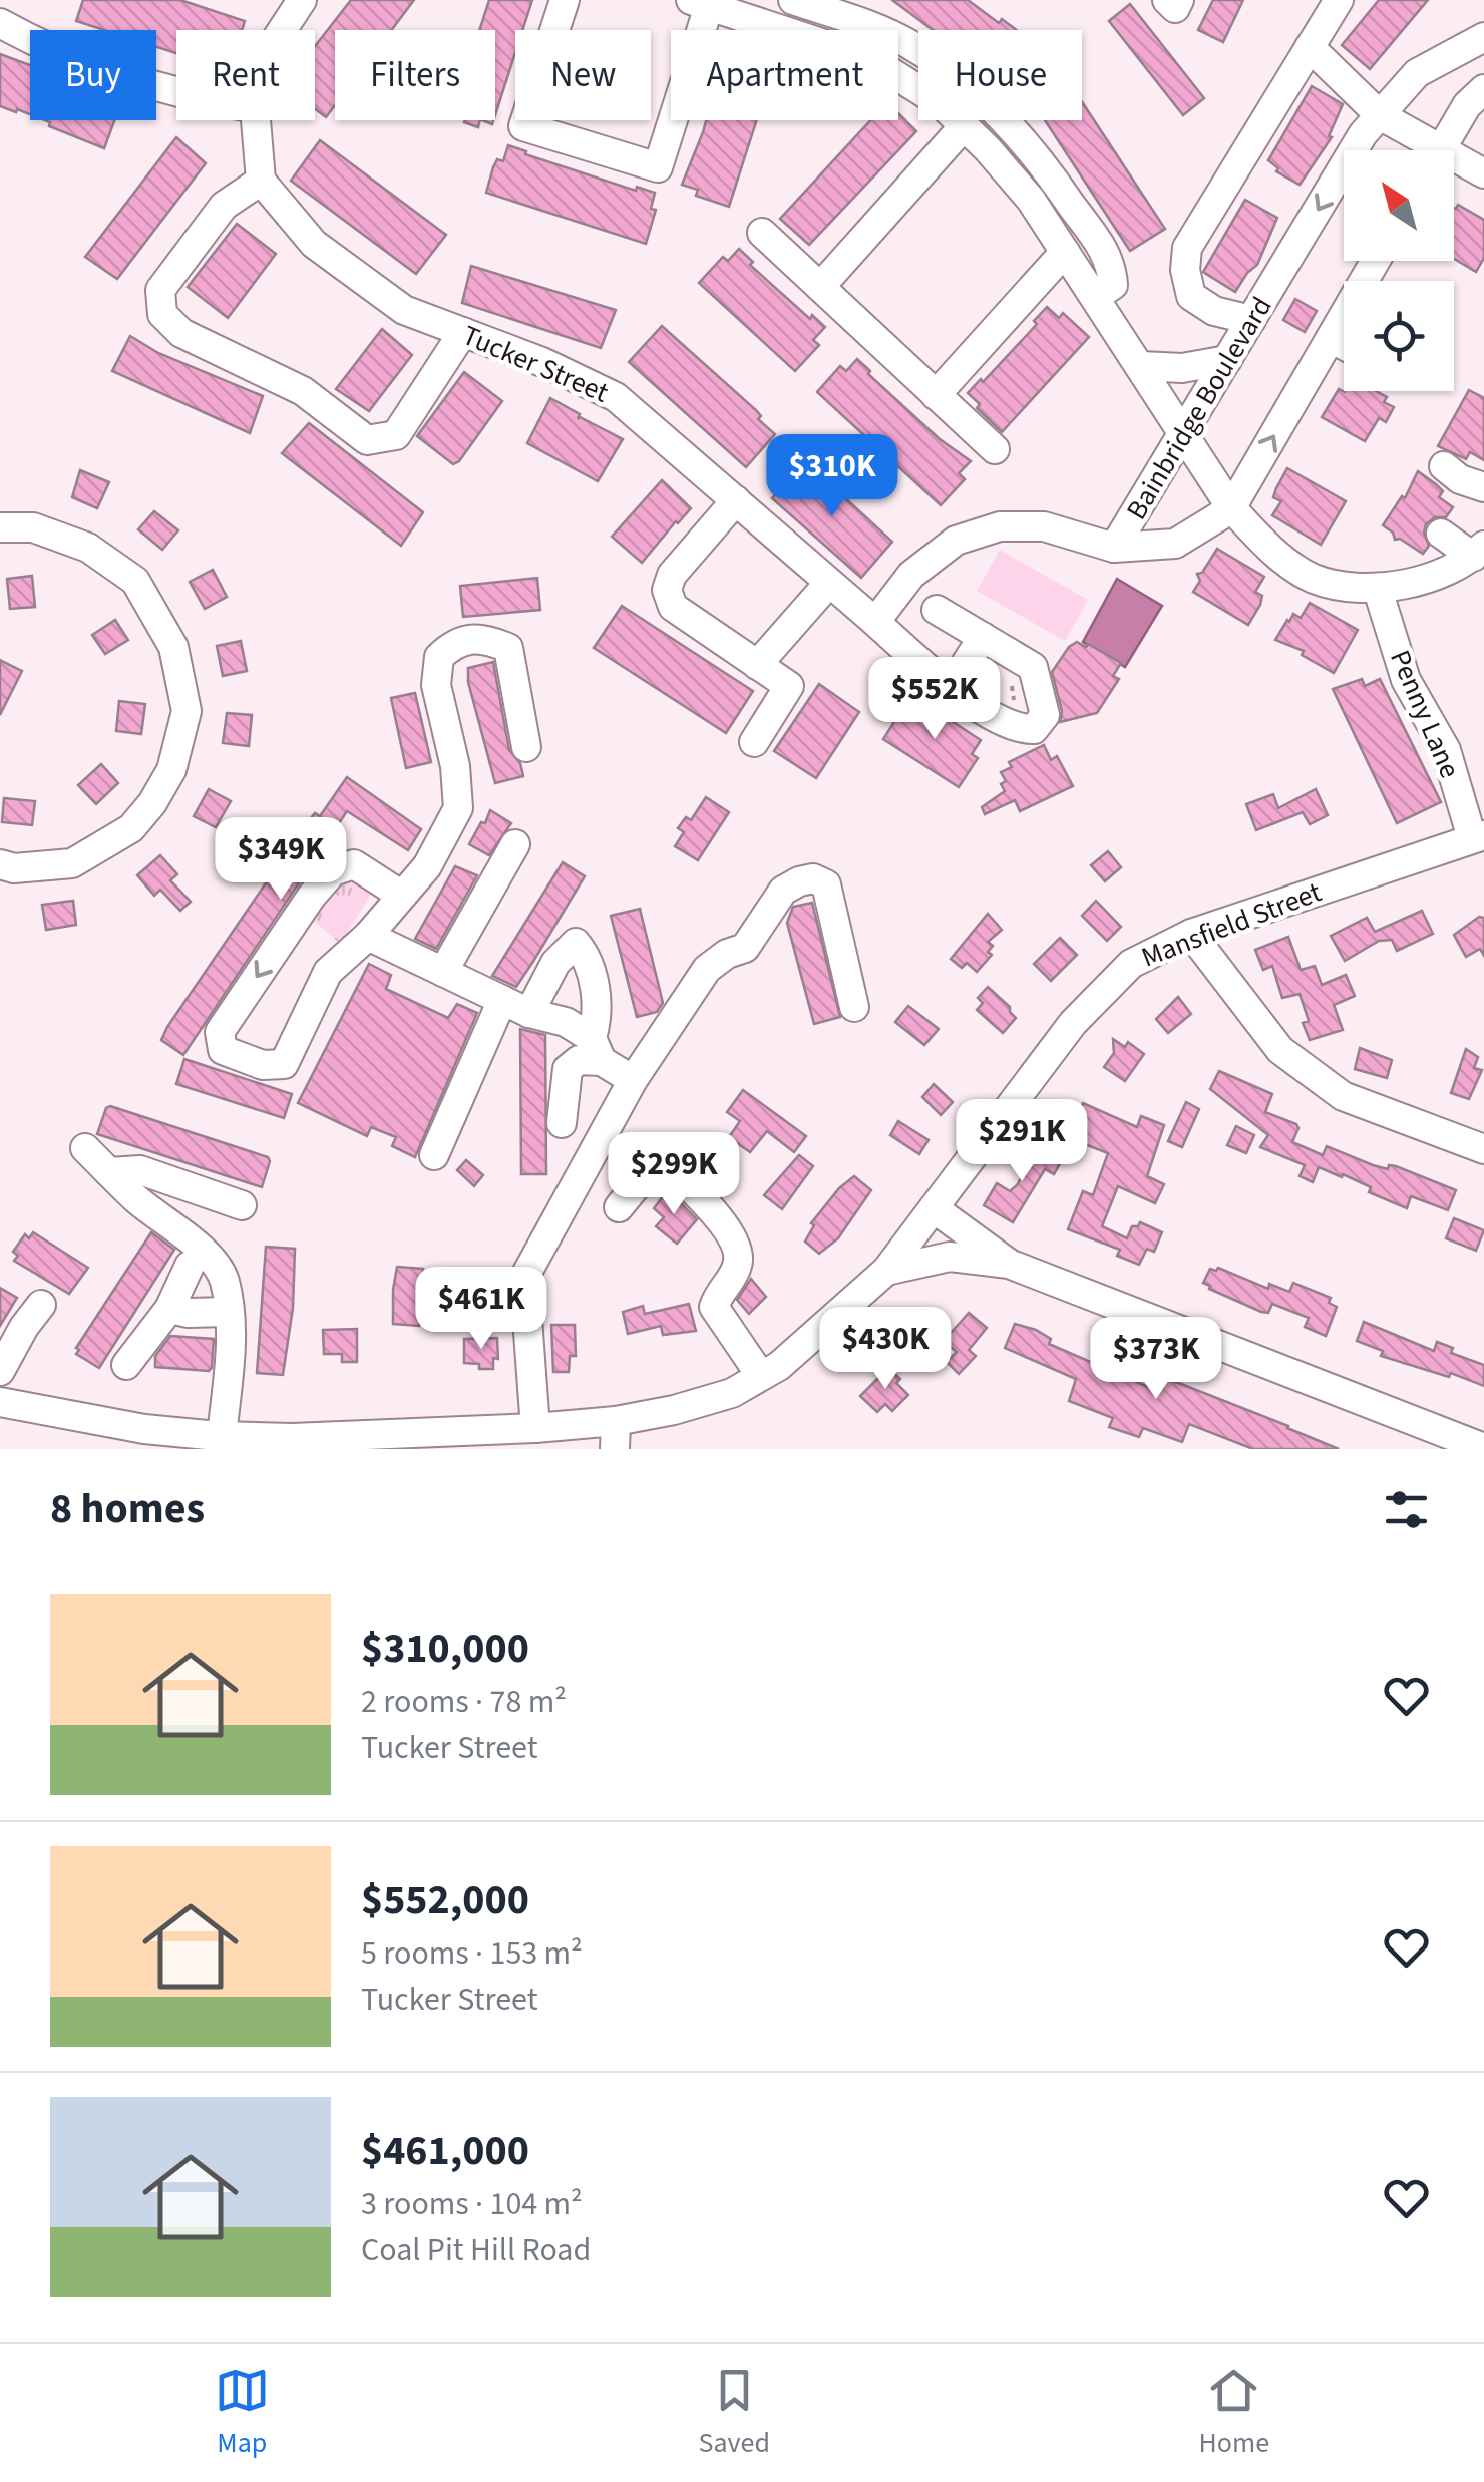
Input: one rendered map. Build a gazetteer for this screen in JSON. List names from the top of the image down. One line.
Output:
{"streets":{"street":["Tucker Street","Bainbridge Boulevard","Penny Lane","Mansfield Street"]},"crossings":[["Penny Lane","Mansfield Street"]],"north":"top left","page":{"chip":["Buy","Rent","Filters","New","Apartment","House"],"price":["$310K","$552K","$349K","$291K","$299K","$461K","$430K","$373K"],"heading":"8 homes","list":[{"name":"$310,000","note":"2 rooms · 78 m² · Tucker Street"},{"name":"$552,000","note":"5 rooms · 153 m² · Tucker Street"},{"name":"$461,000","note":"3 rooms · 104 m² · Coal Pit Hill Road"}],"tabs":["Map","Saved","Home"]}}
